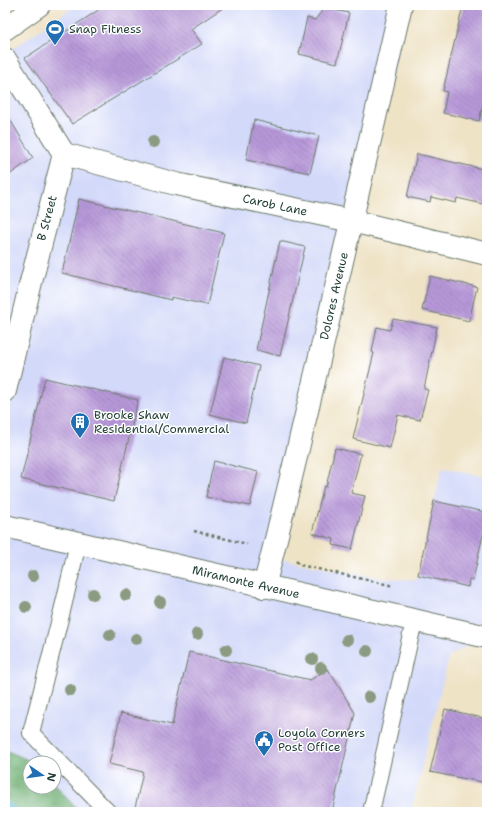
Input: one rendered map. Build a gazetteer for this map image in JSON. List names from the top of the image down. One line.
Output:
{"streets":{"street":["Carob Lane","B Street","Dolores Avenue","Miramonte Avenue"]},"crossings":[["Carob Lane","B Street"],["Carob Lane","Dolores Avenue"],["Dolores Avenue","Miramonte Avenue"]],"places":{"sports":["Snap Fitness"],"building":["Brooke Shaw Residential/Commercial"],"public building":["Loyola Corners Post Office"]},"north":"right"}
